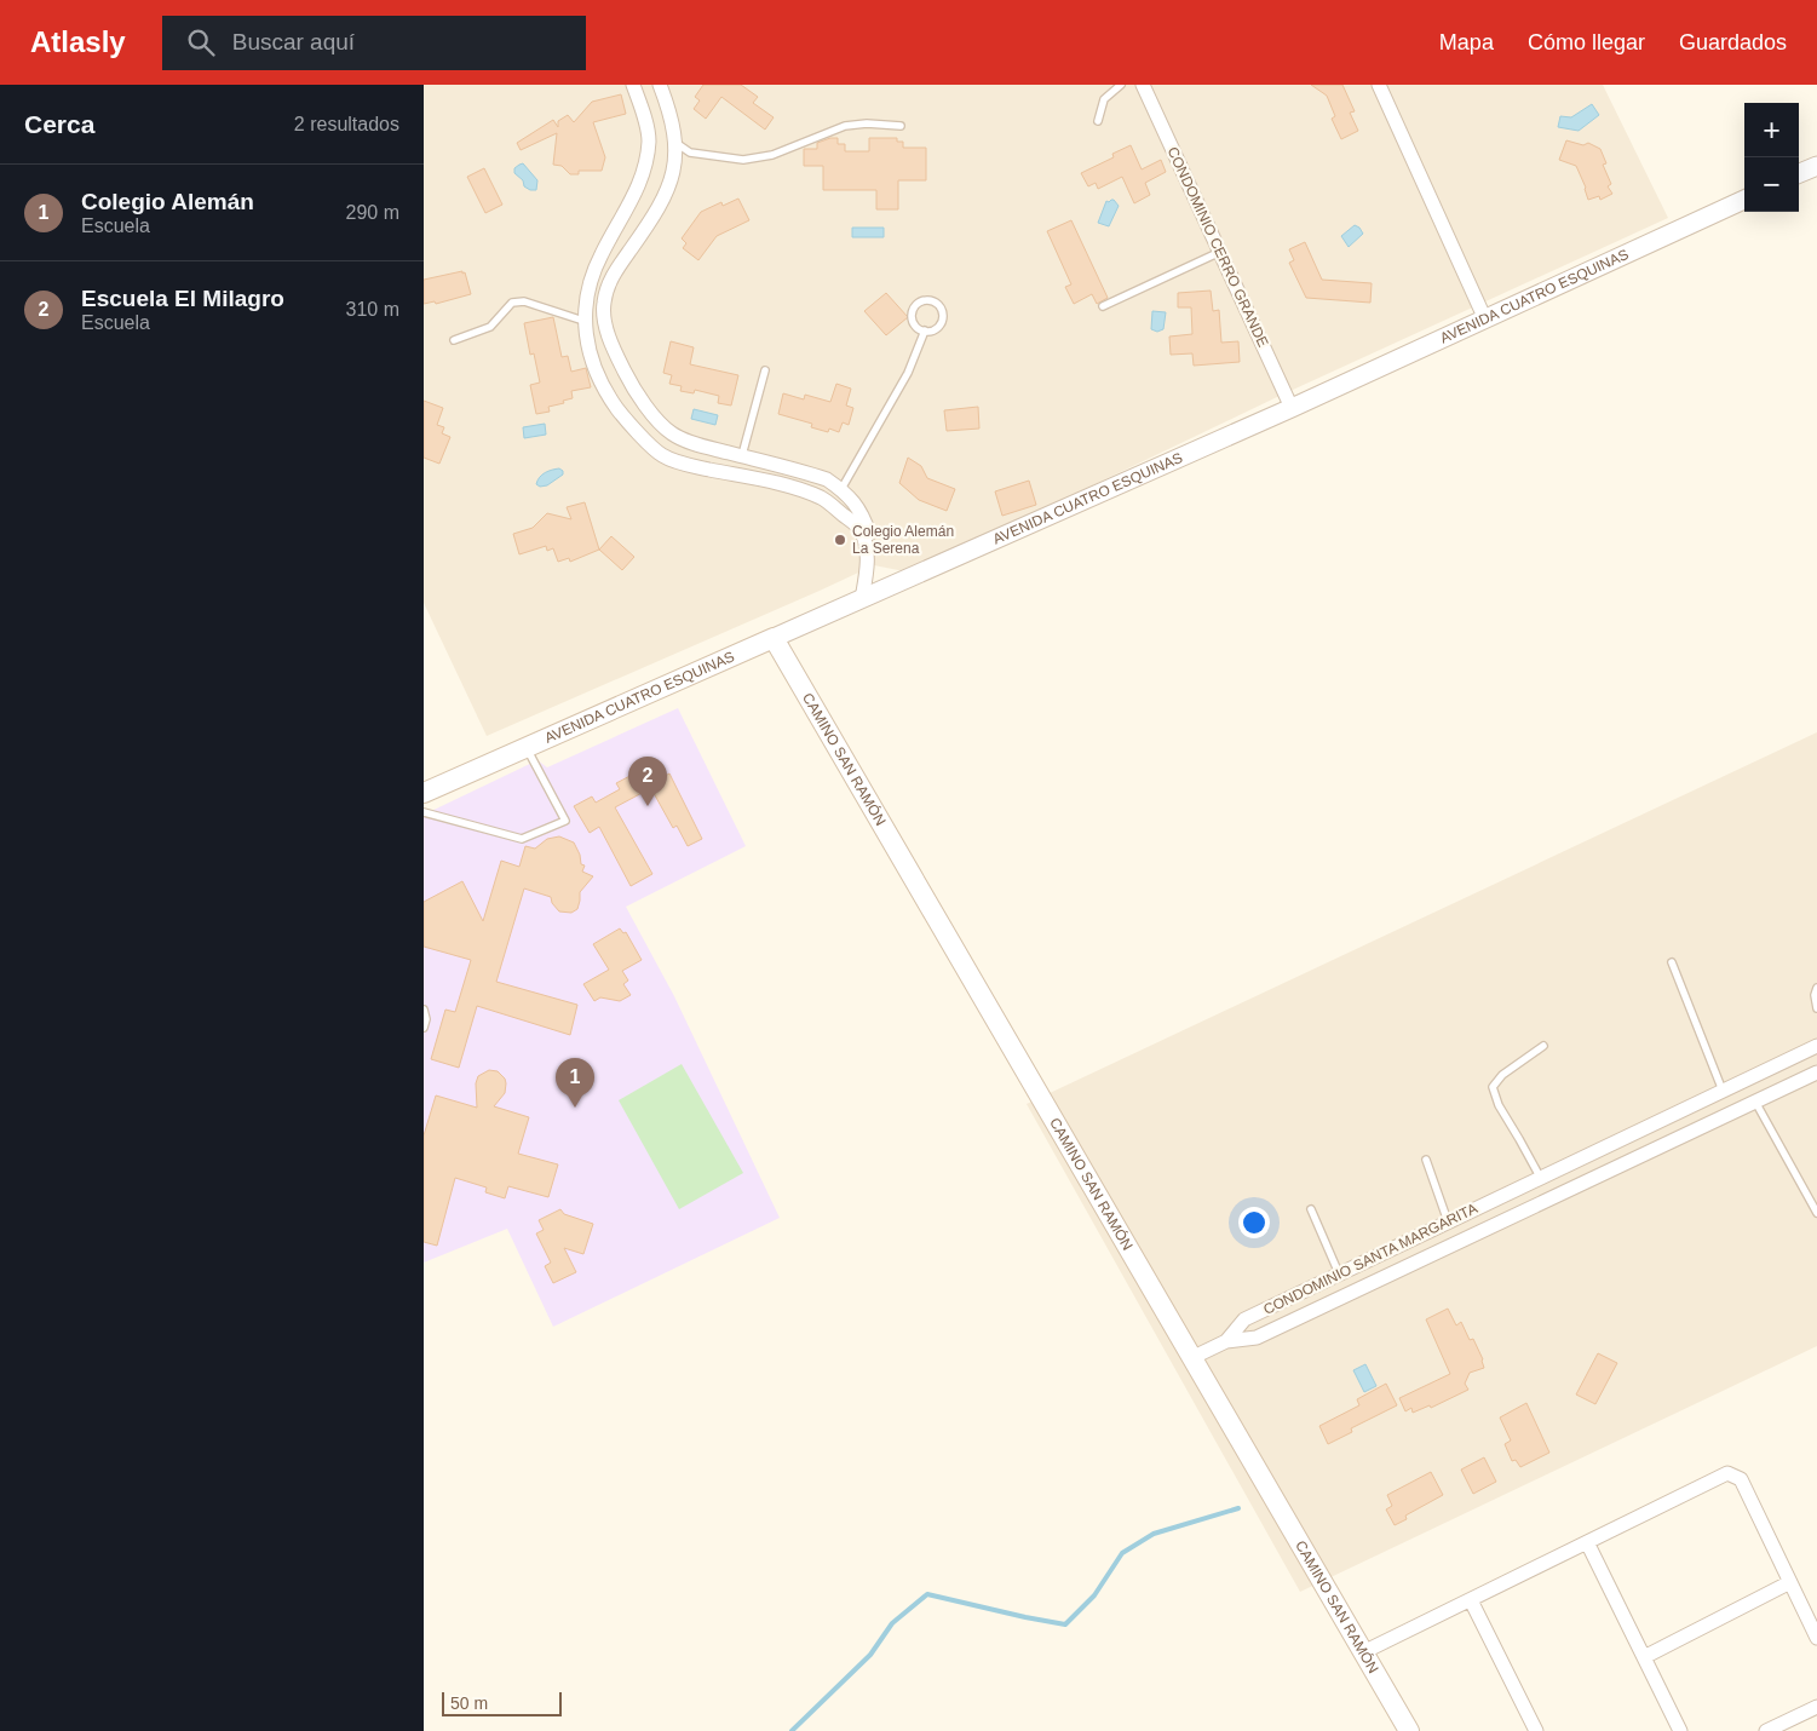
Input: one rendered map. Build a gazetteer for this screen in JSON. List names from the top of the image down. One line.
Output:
{"streets":{"main road":["AVENIDA CUATRO ESQUINAS","CAMINO SAN RAMÓN"],"street":["CONDOMINIO CERRO GRANDE","CONDOMINIO SANTA MARGARITA"]},"crossings":[["CONDOMINIO CERRO GRANDE","AVENIDA CUATRO ESQUINAS"],["AVENIDA CUATRO ESQUINAS","CAMINO SAN RAMÓN"],["CAMINO SAN RAMÓN","CONDOMINIO SANTA MARGARITA"]],"places":["Colegio Alemán La Serena"],"scale_bar":"50 m","page":{"header":"Atlasly","search":"Buscar aquí","nav":["Mapa","Cómo llegar","Guardados"],"heading":["Cerca","2 resultados"],"map_buttons":["+","−"],"list":[{"mark":"1","name":"Colegio Alemán","note":"Escuela","value":"290 m"},{"mark":"2","name":"Escuela El Milagro","note":"Escuela","value":"310 m"}],"pins":["2","1"],"scale":"50 m"}}
